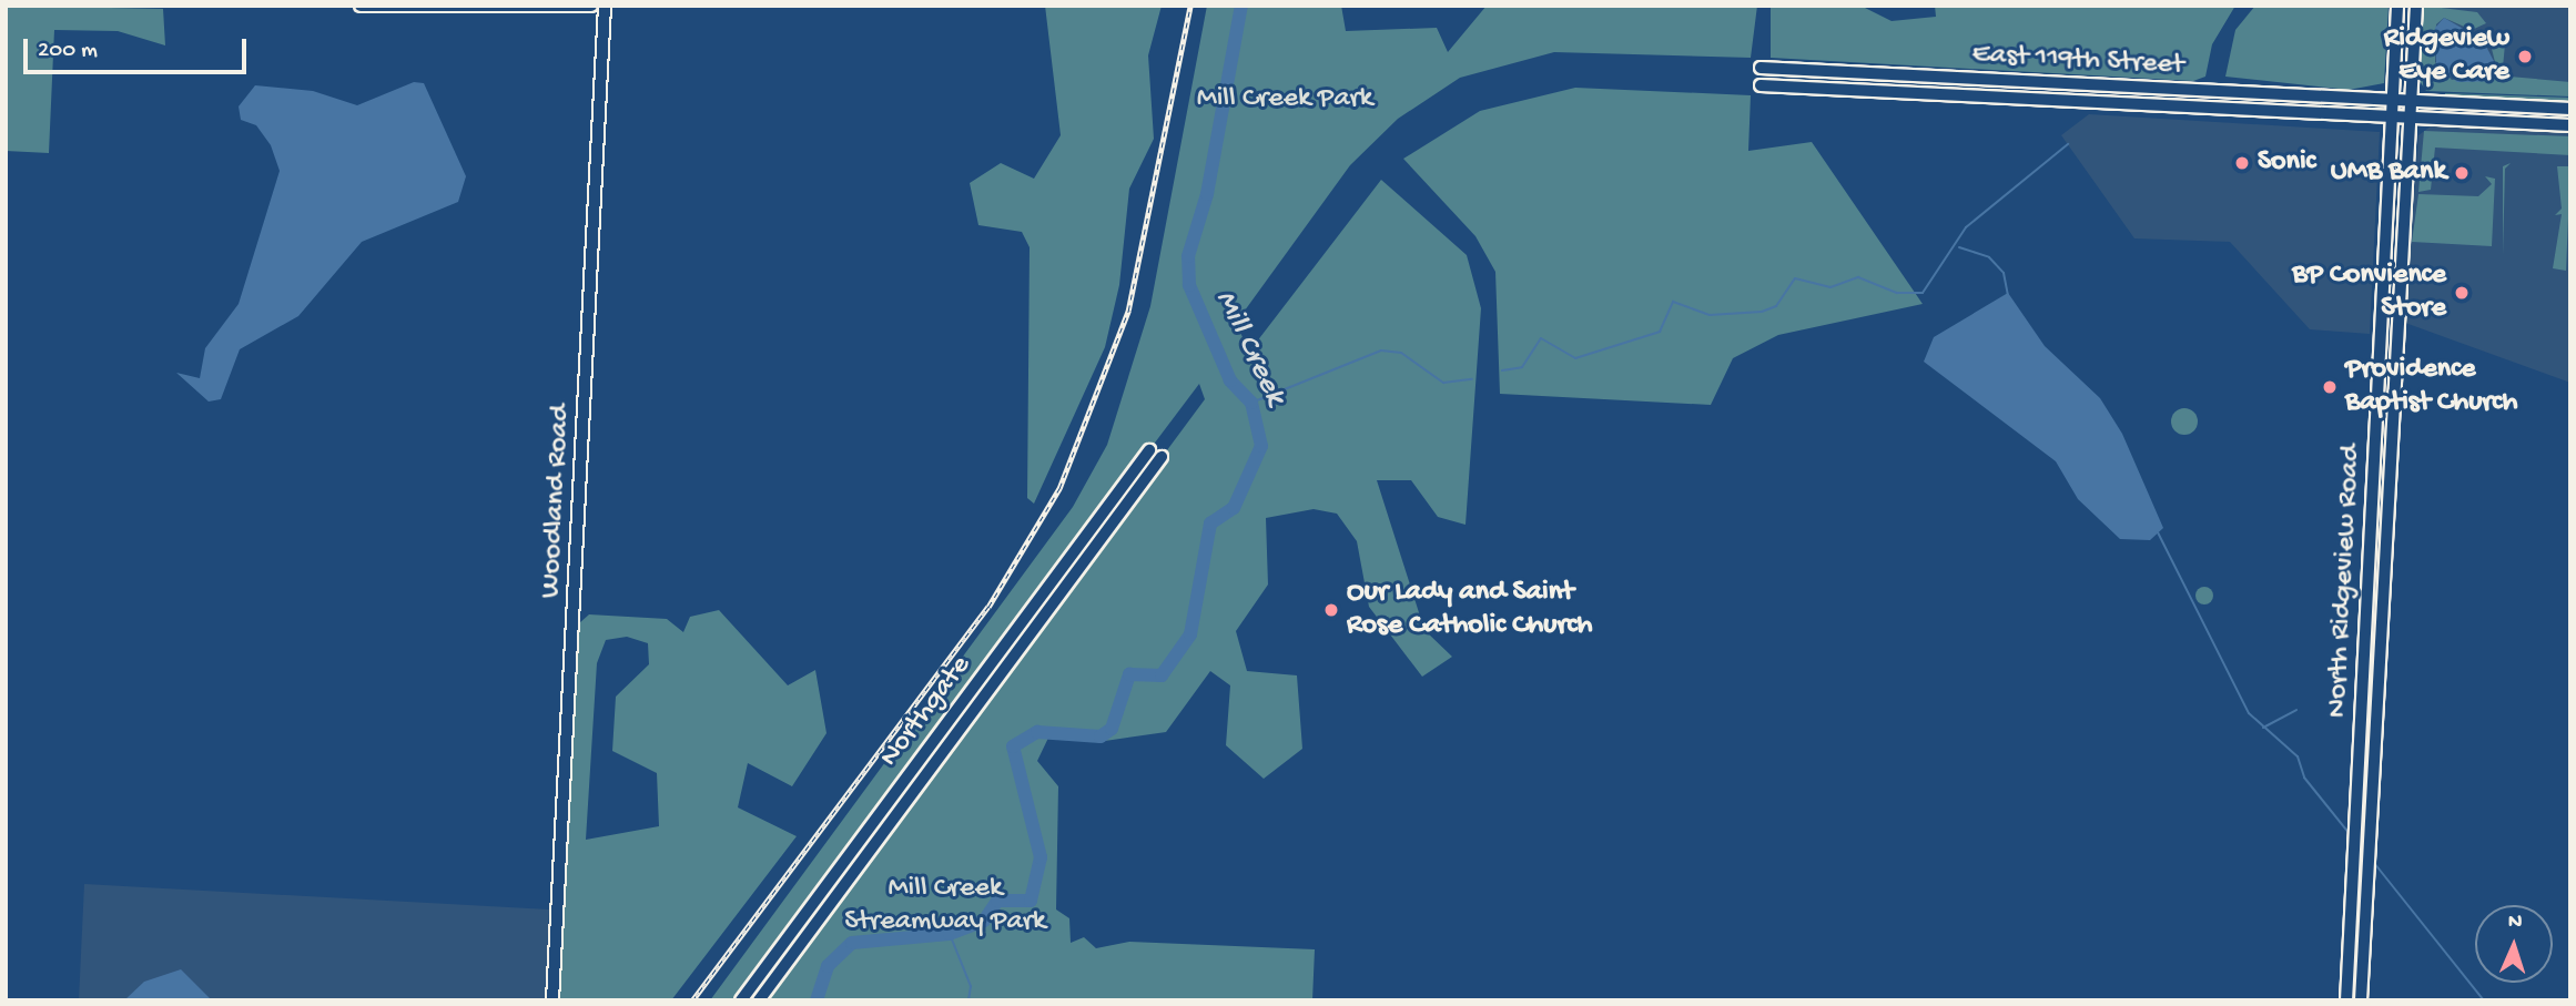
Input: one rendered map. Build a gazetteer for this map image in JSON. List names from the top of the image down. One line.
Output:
{"streets":{"main road":["East 119th Street","Woodland Road","North Ridgeview Road","Northgate"]},"crossings":[["East 119th Street","North Ridgeview Road"]],"water":["Mill Creek"],"parks":["Mill Creek Park","Mill Creek Streamway Park"],"places":["Ridgeview Eye Care","Sonic","UMB Bank","BP Convience Store","Providence Baptist Church","Our Lady and Saint Rose Catholic Church"],"scale_bar":"200 m","north":"top"}
